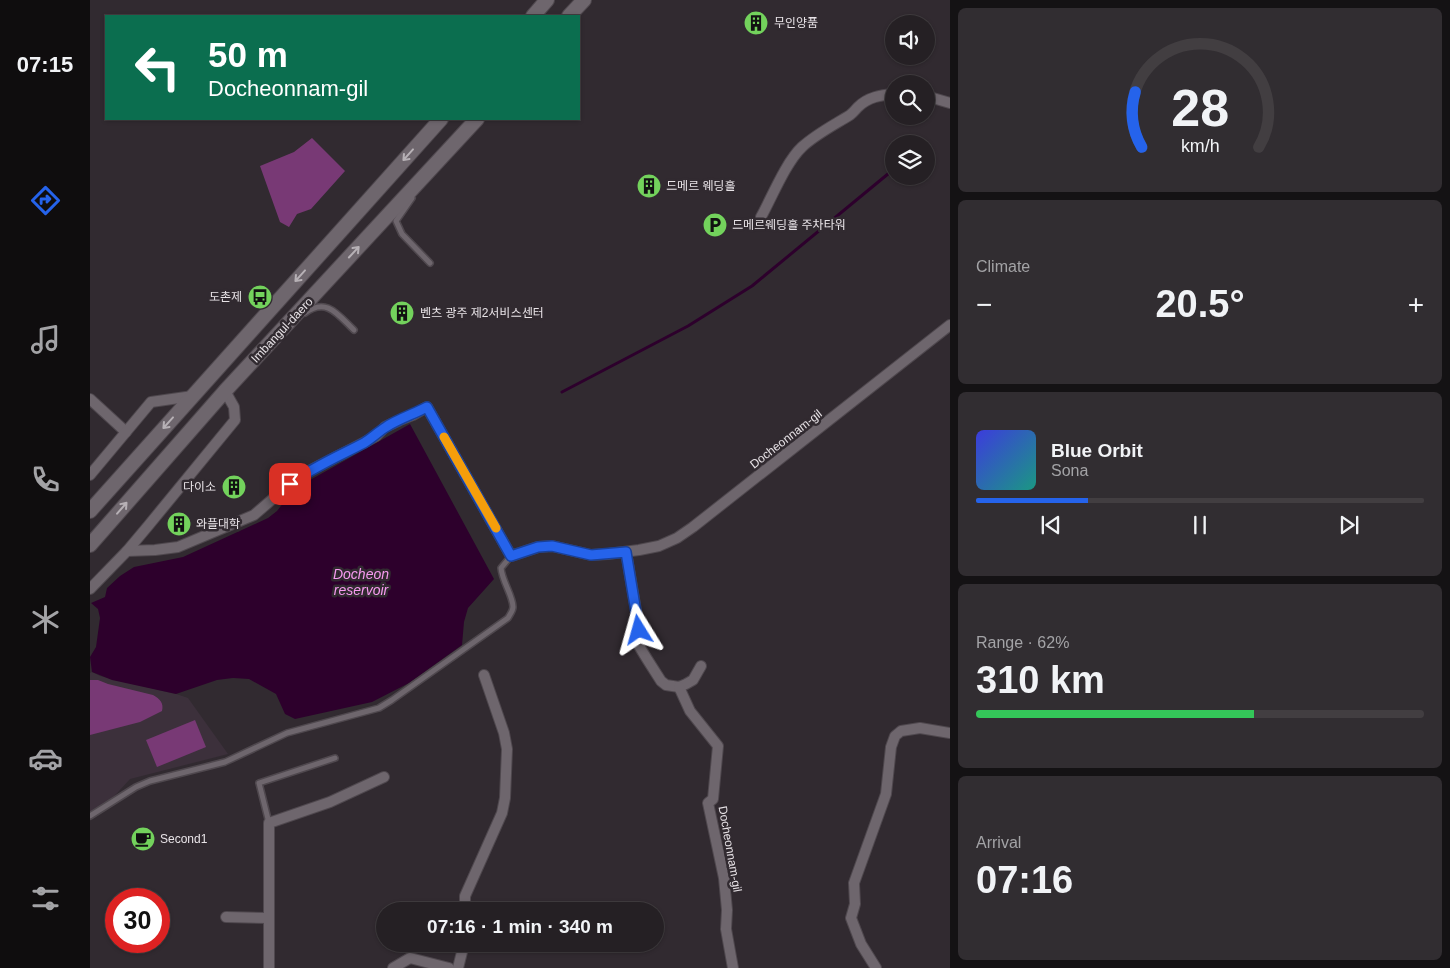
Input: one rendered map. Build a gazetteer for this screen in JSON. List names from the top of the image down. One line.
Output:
{"streets":{"main road":["Imbangul-daero"],"street":["Docheonnam-gil"]},"water":["Docheon reservoir"],"places":{"building":["무인양품","드메르 웨딩홀","벤츠 광주 제2서비스센터","다이소","와플대학"],"parking":["드메르웨딩홀 주차타워"],"bus stop":["도촌제"],"cafe":["Second1"]},"page":{"tabs":"07:15","turn":["50 m","Docheonnam-gil"],"tile":["Climate",["Range · 62%","310 km"],["Arrival","07:16"]],"heat":["−","20.5°","+"],"song":["Blue Orbit","Sona"],"limit":"30","trip":"07:16 · 1 min · 340 m","gauge":["28","km/h"]}}
